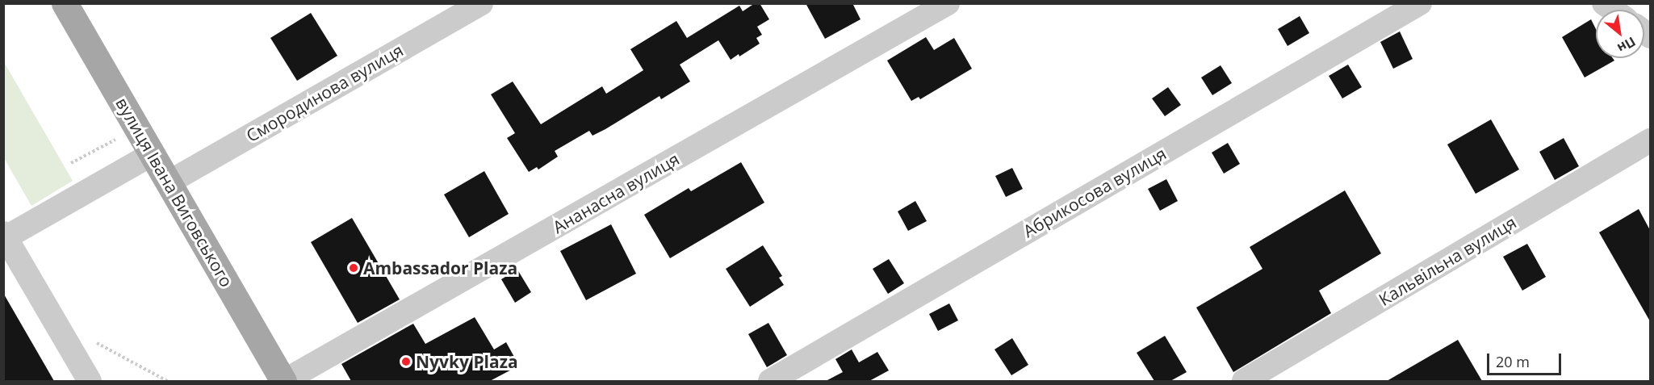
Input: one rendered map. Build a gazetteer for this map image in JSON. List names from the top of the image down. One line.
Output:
{"streets":{"main road":["вулиця Івана Виговського"],"street":["Смородинова вулиця","Абрикосова вулиця","Ананасна вулиця","Кальвільна вулиця"]},"crossings":[["Смородинова вулиця","вулиця Івана Виговського"],["вулиця Івана Виговського","Ананасна вулиця"]],"places":["Ambassador Plaza","Nyvky Plaza"],"scale_bar":"20 m","north":"bottom right"}
